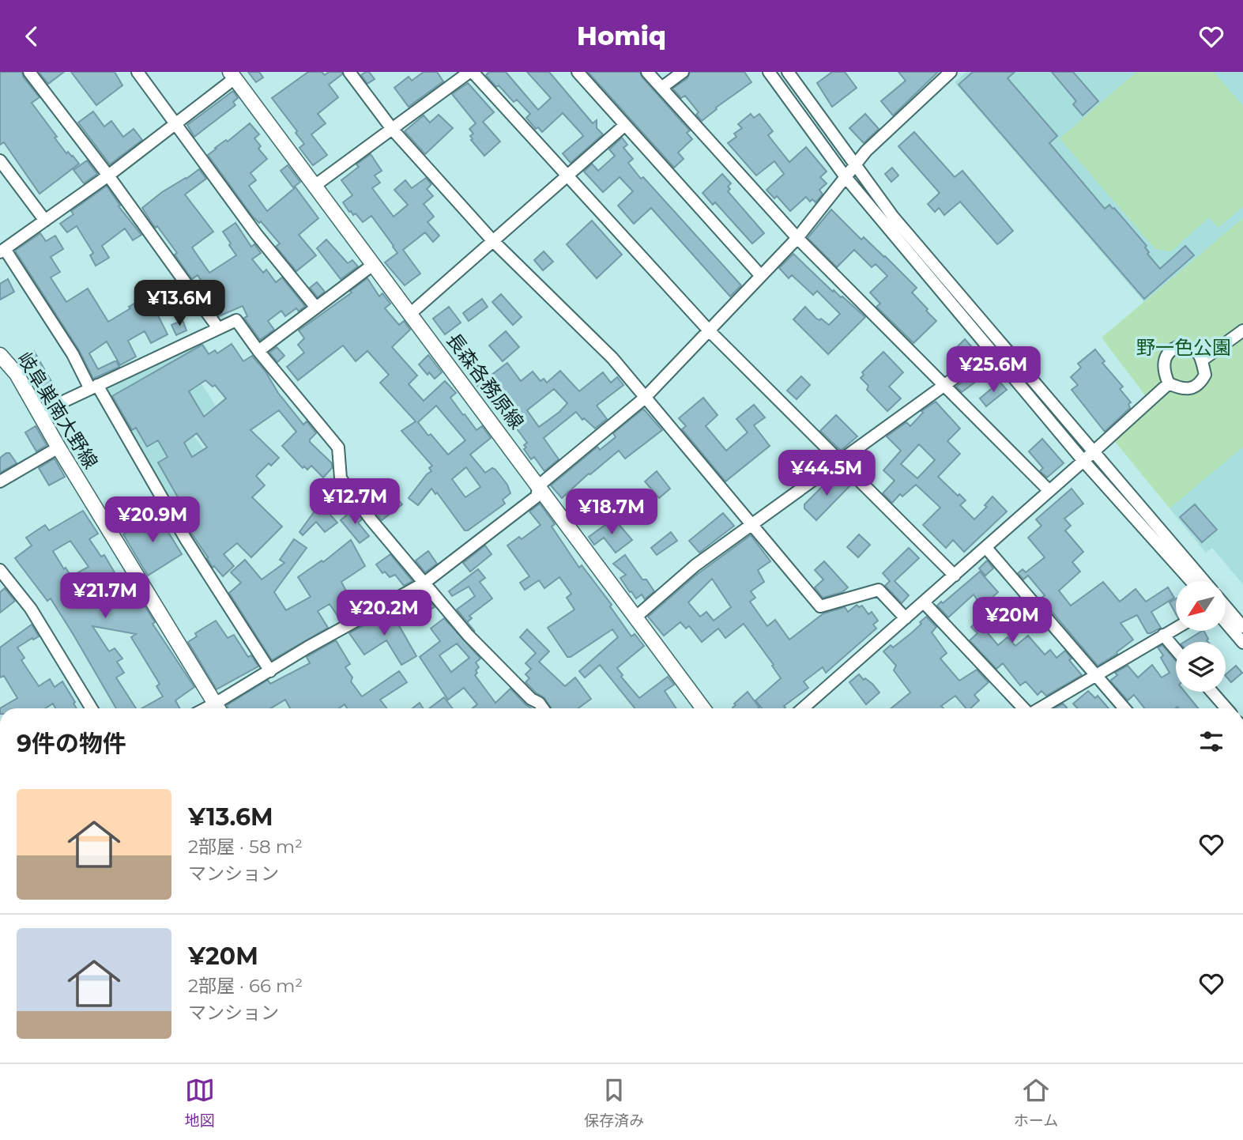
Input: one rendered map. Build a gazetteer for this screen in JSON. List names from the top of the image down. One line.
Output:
{"streets":{"main road":["長森各務原線","岐阜巣南大野線"]},"parks":["野一色公園"],"north":"bottom left","page":{"header":"Homiq","price":["¥13.6M","¥25.6M","¥44.5M","¥12.7M","¥18.7M","¥20.9M","¥21.7M","¥20.2M","¥20M"],"heading":"9件の物件","list":[{"name":"¥13.6M","note":"2部屋 · 58 m² · マンション"},{"name":"¥20M","note":"2部屋 · 66 m² · マンション"}],"tabs":["地図","保存済み","ホーム"]}}
